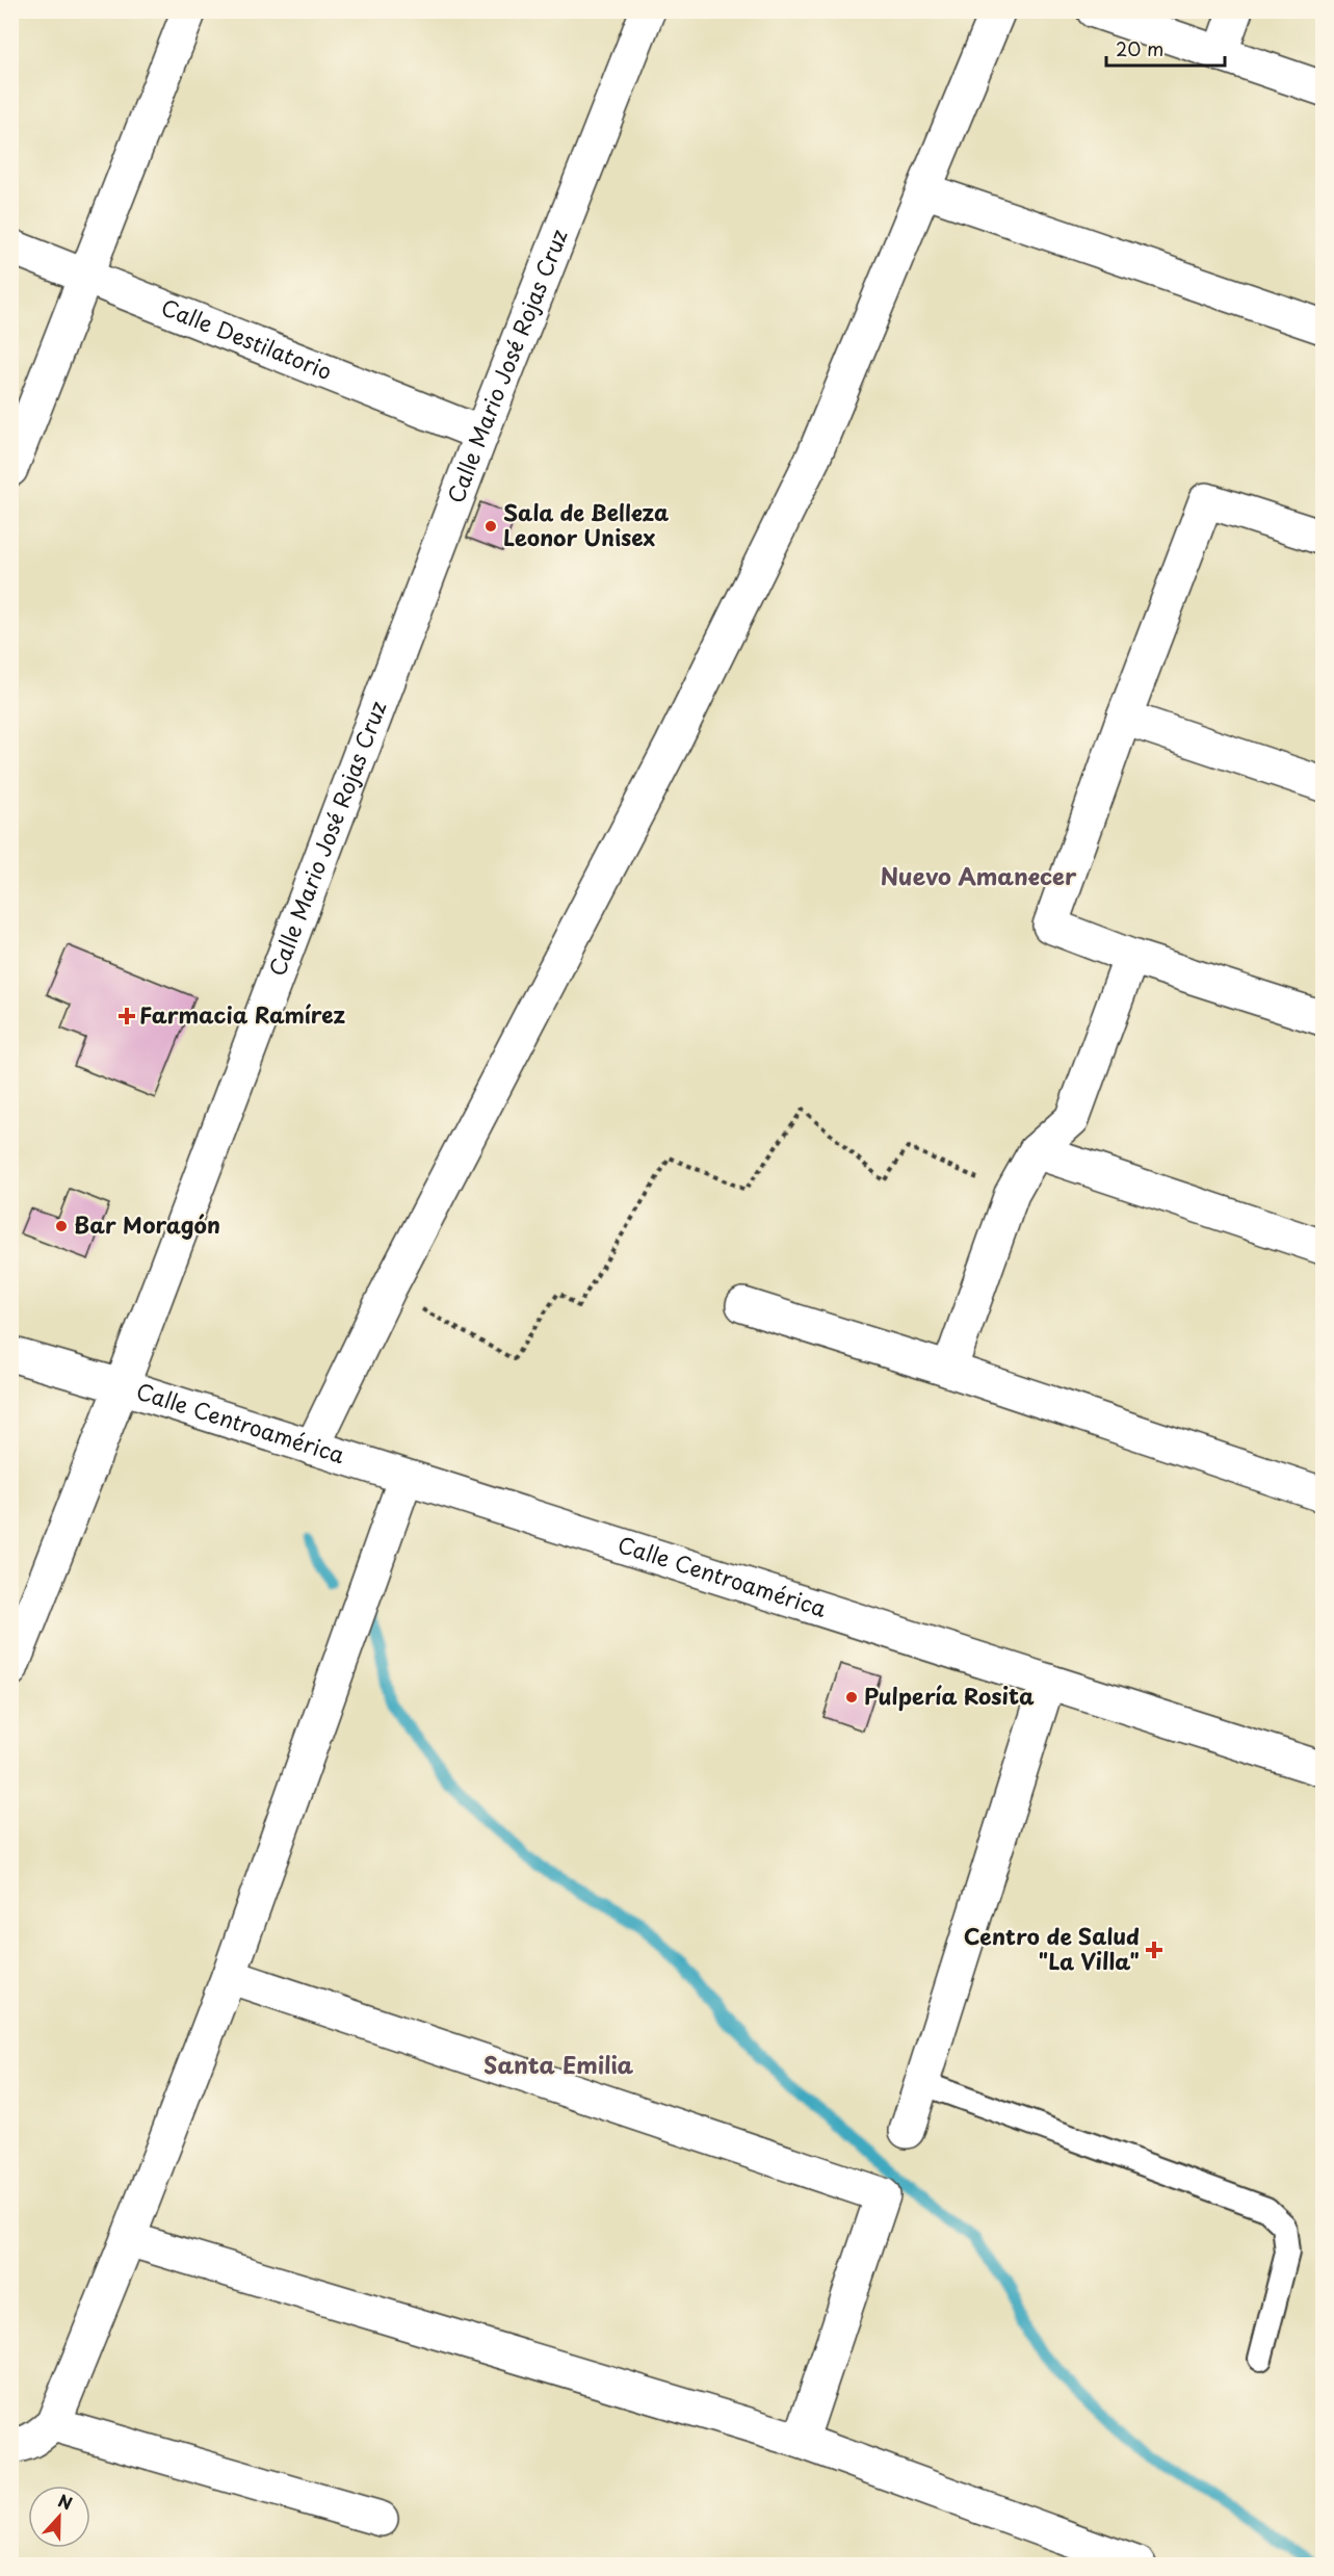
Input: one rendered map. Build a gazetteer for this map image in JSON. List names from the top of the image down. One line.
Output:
{"streets":{"street":["Calle Destilatorio","Calle Mario José Rojas Cruz","Calle Centroamérica"]},"crossings":[["Calle Destilatorio","Calle Mario José Rojas Cruz"],["Calle Mario José Rojas Cruz","Calle Centroamérica"]],"districts":["Nuevo Amanecer","Santa Emilia"],"places":{"other":["Sala de Belleza Leonor Unisex","Bar Moragón","Pulpería Rosita"],"health":["Farmacia Ramírez","Centro de Salud \"La Villa\""]},"scale_bar":"20 m","north":"top"}
